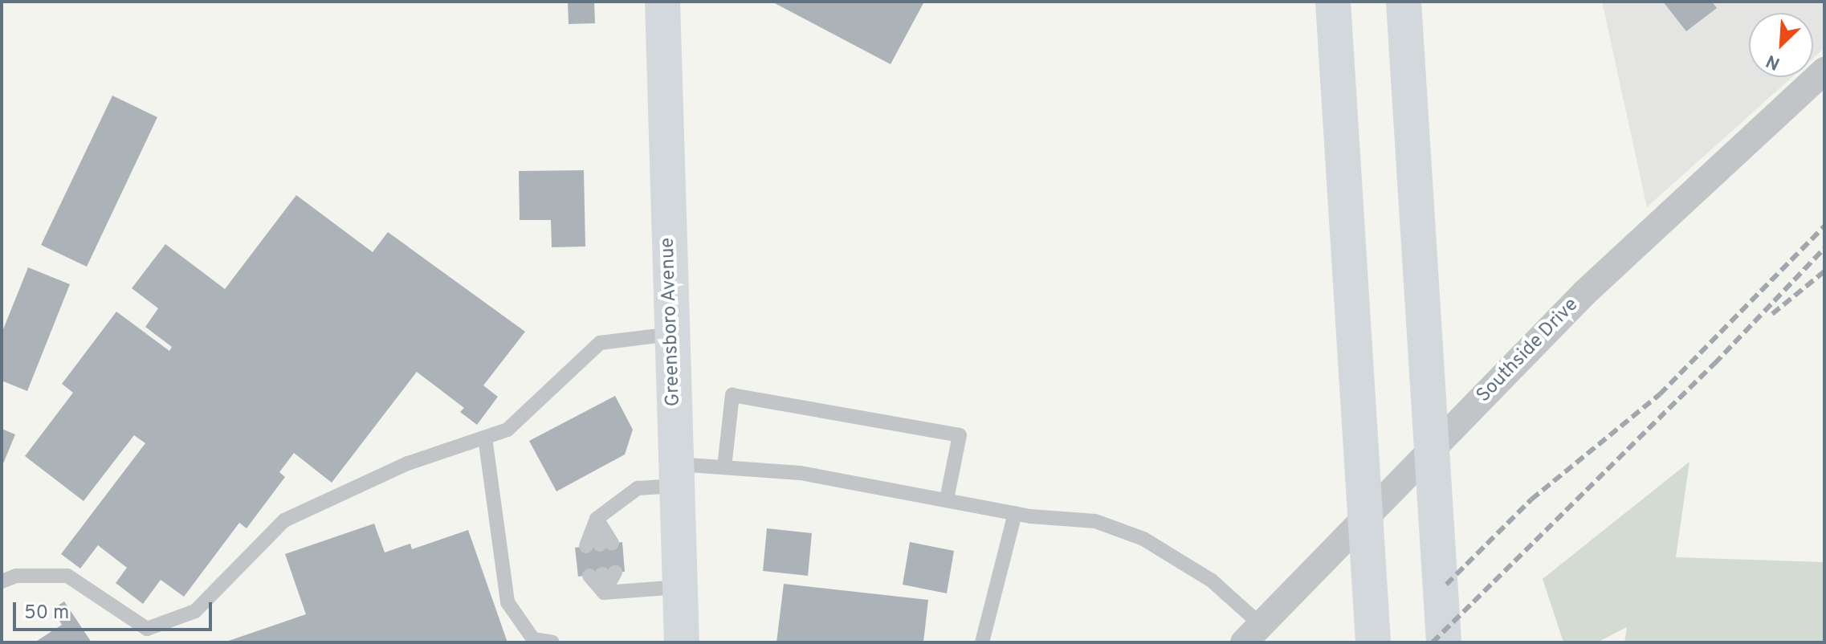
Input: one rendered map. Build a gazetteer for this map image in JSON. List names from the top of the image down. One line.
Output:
{"streets":{"main road":["Greensboro Avenue"],"street":["Southside Drive"]},"scale_bar":"50 m","north":"bottom left"}
